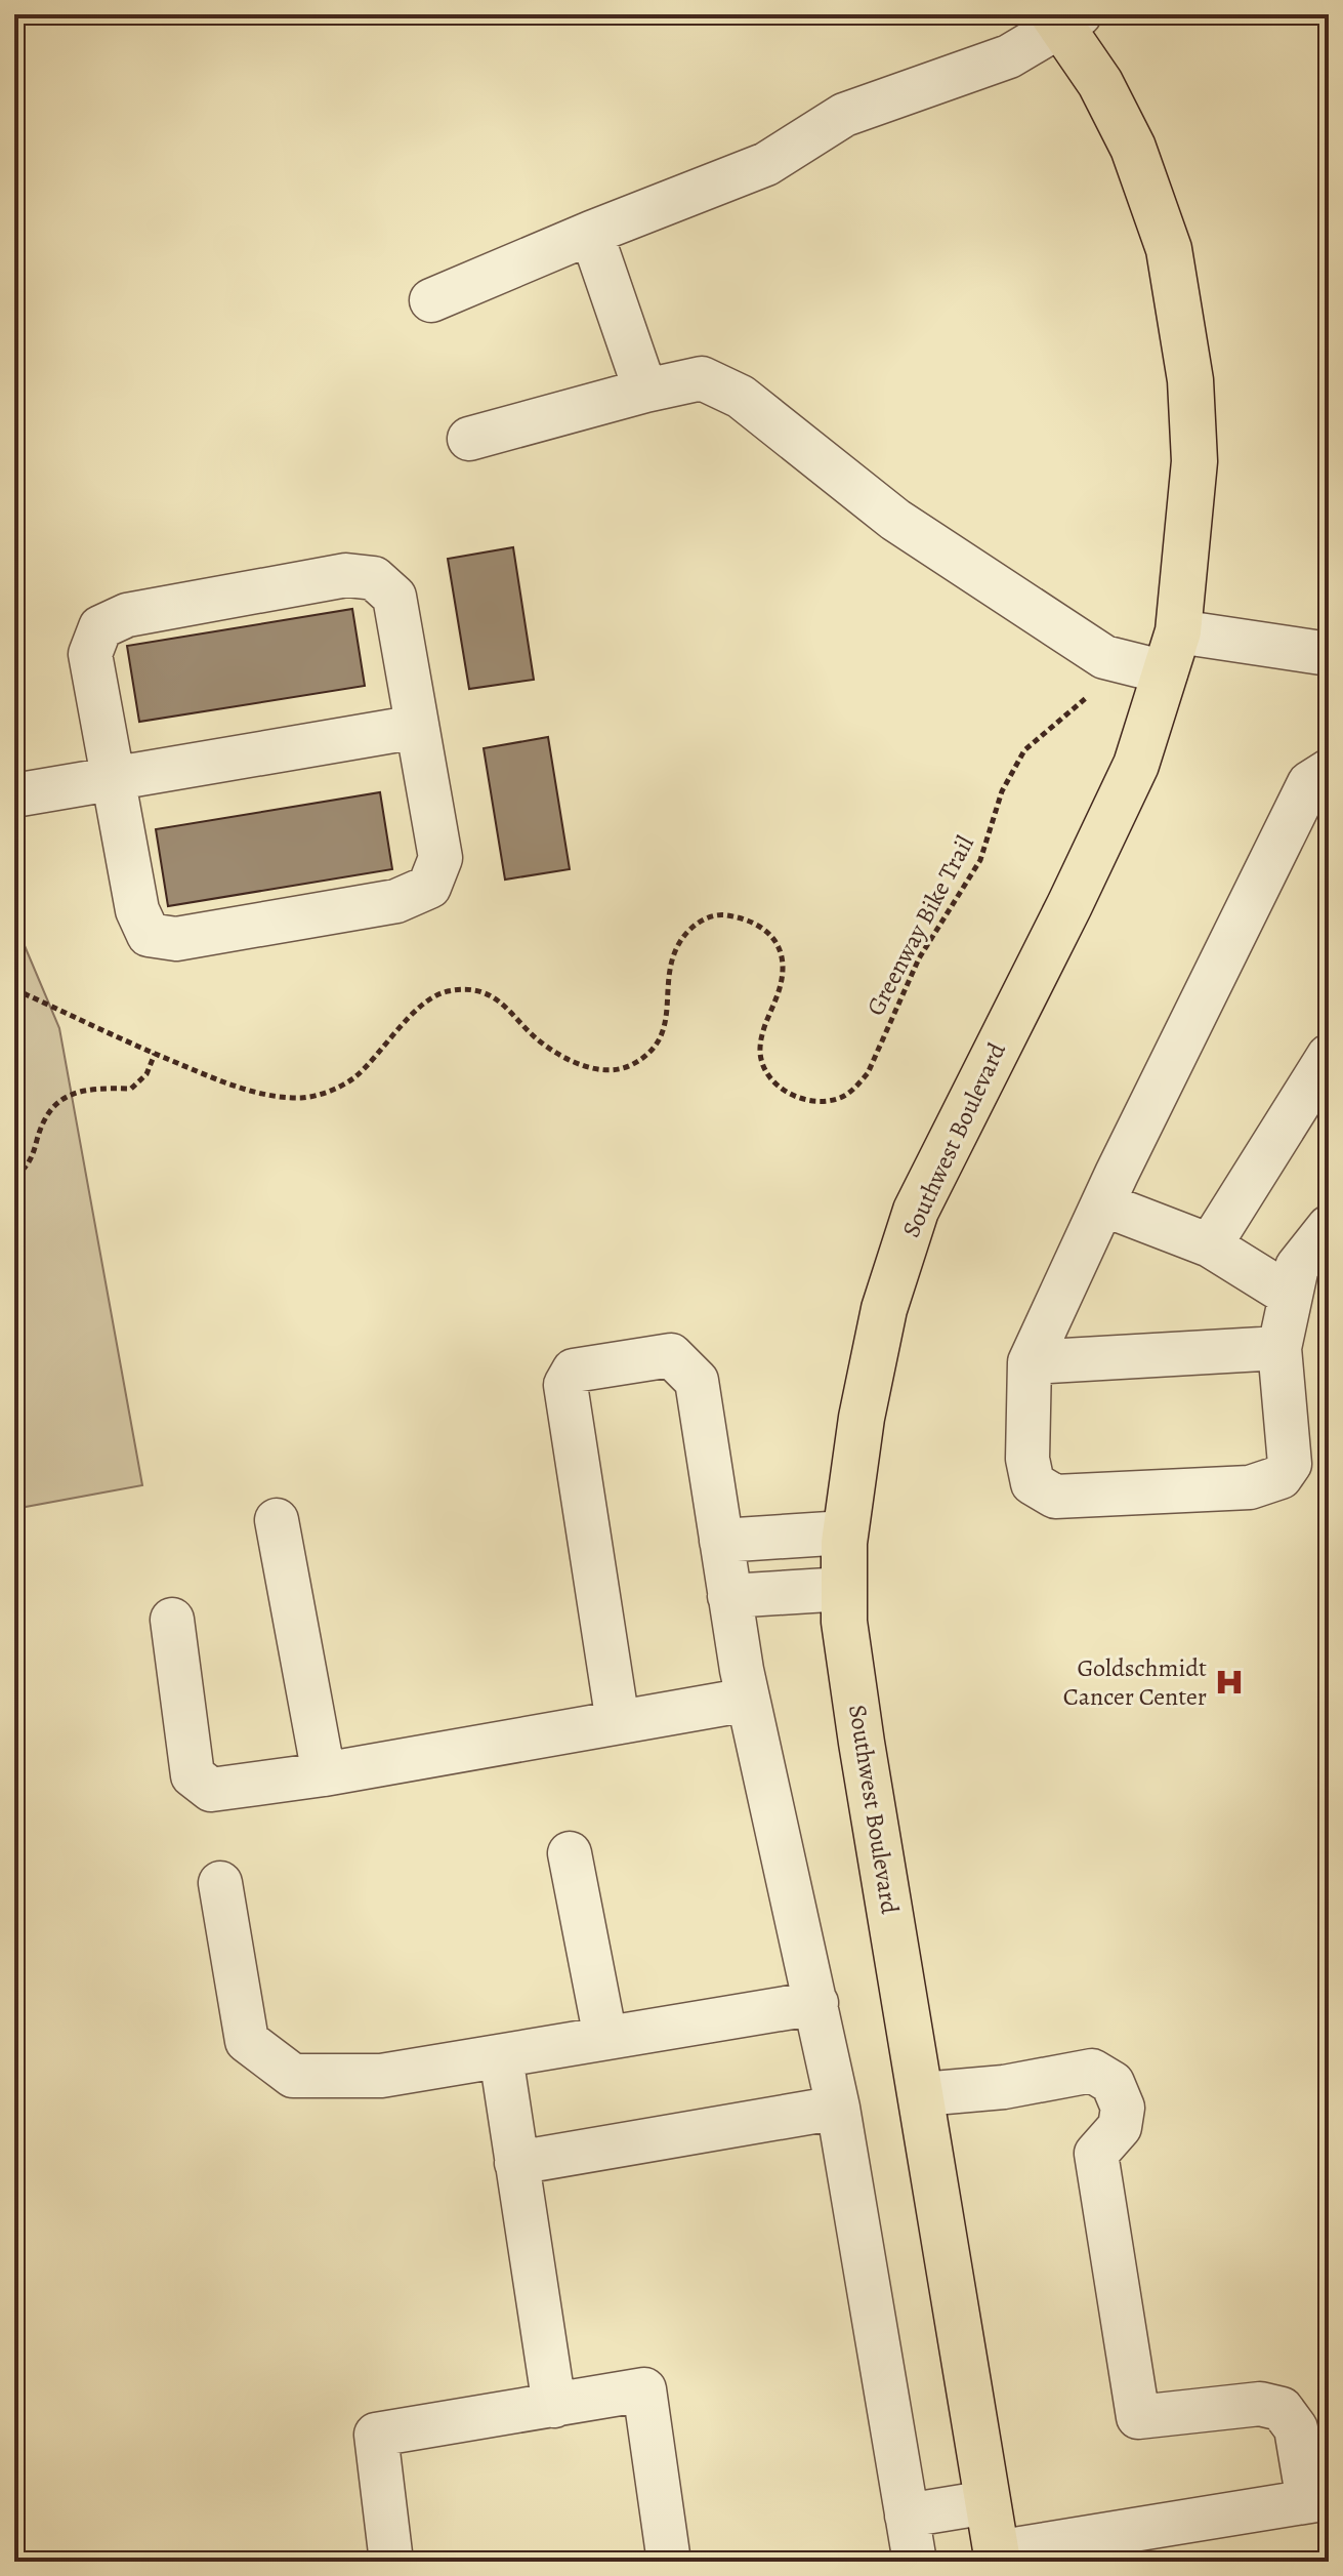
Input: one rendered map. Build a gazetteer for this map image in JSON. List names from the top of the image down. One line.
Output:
{"streets":{"main road":["Southwest Boulevard"],"path":["Greenway Bike Trail"]},"places":{"hospital":["Goldschmidt Cancer Center"]}}
